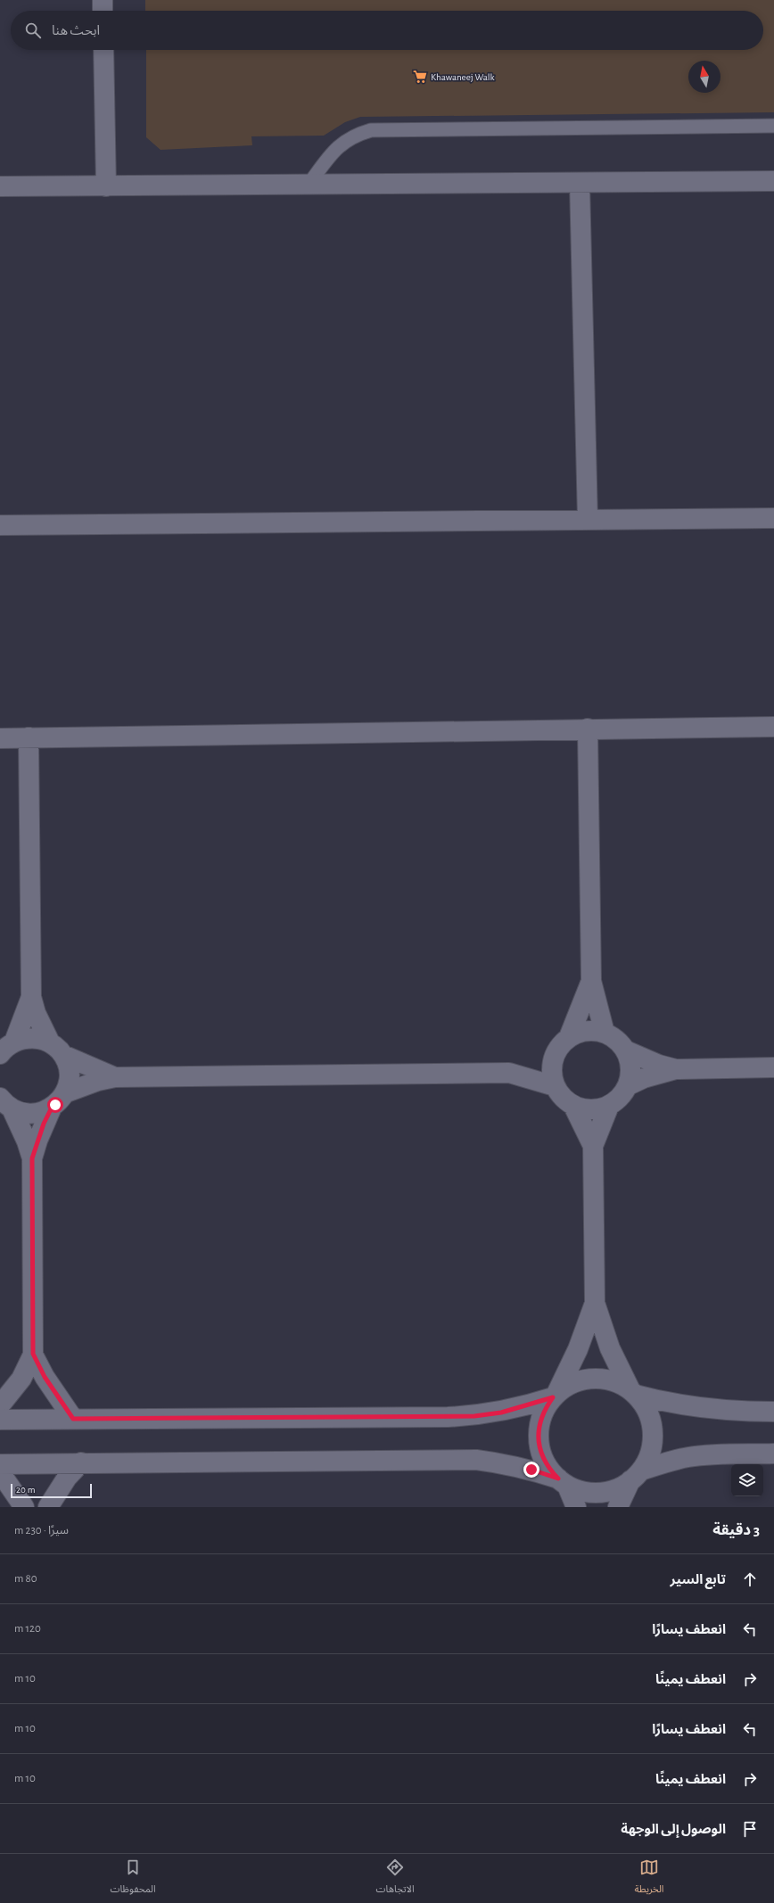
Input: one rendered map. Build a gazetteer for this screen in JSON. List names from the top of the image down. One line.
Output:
{"places":{"supermarket":["Khawaneej Walk"]},"scale_bar":"20 m","north":"top","page":{"search":"ابحث هنا","scale":"20 m","heading":["3 دقيقة","سيرًا · 230 m"],"list":[["تابع السير","80 m"],["انعطف يسارًا","120 m"],["انعطف يمينًا","10 m"],["انعطف يسارًا","10 m"],["انعطف يمينًا","10 m"],"الوصول إلى الوجهة"],"nav":["الخريطة","الاتجاهات","المحفوظات"]}}
